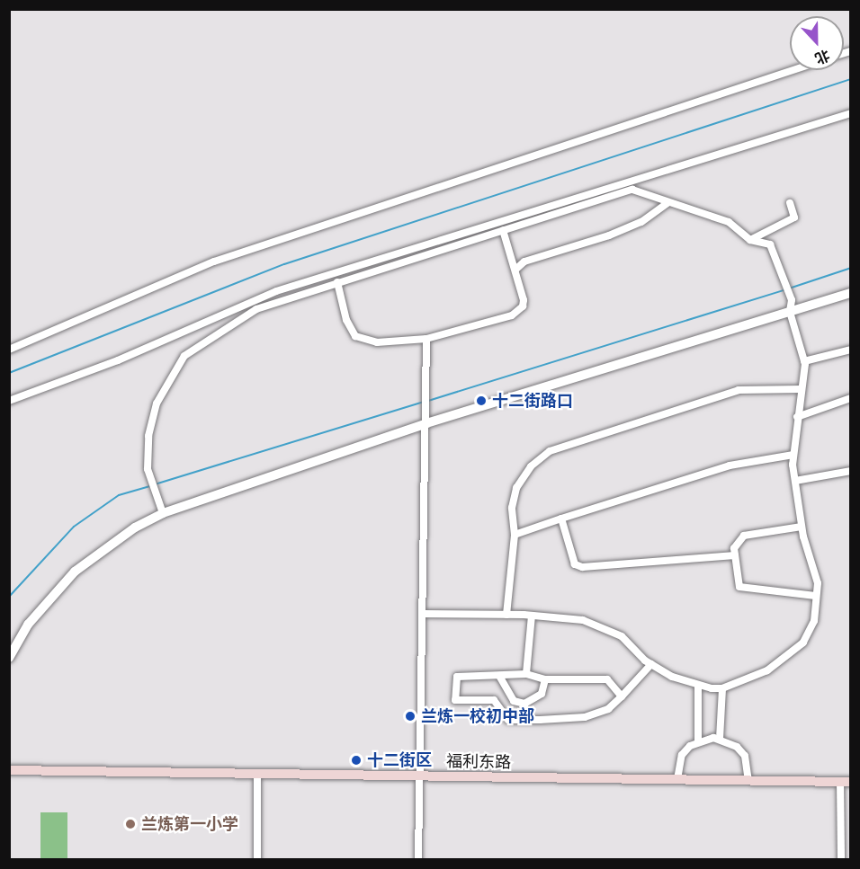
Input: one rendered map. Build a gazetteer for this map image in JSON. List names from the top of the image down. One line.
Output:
{"streets":{"main road":["福利东路"]},"places":["十二街路口","兰炼一校初中部","十二街区","兰炼第一小学"],"north":"bottom"}
